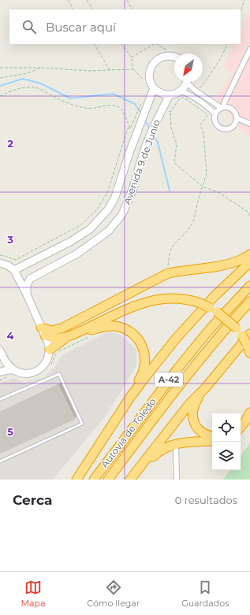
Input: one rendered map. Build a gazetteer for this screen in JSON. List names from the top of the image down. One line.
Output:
{"streets":{"highway":["A-42","Autovía de Toledo"],"main road":["Avenida 9 de Junio"]},"north":"bottom left","page":{"search":"Buscar aquí","heading":["Cerca","0 resultados"],"nav":["Mapa","Cómo llegar","Guardados"]},"grid":{"rows":["2","3","4","5"]}}
